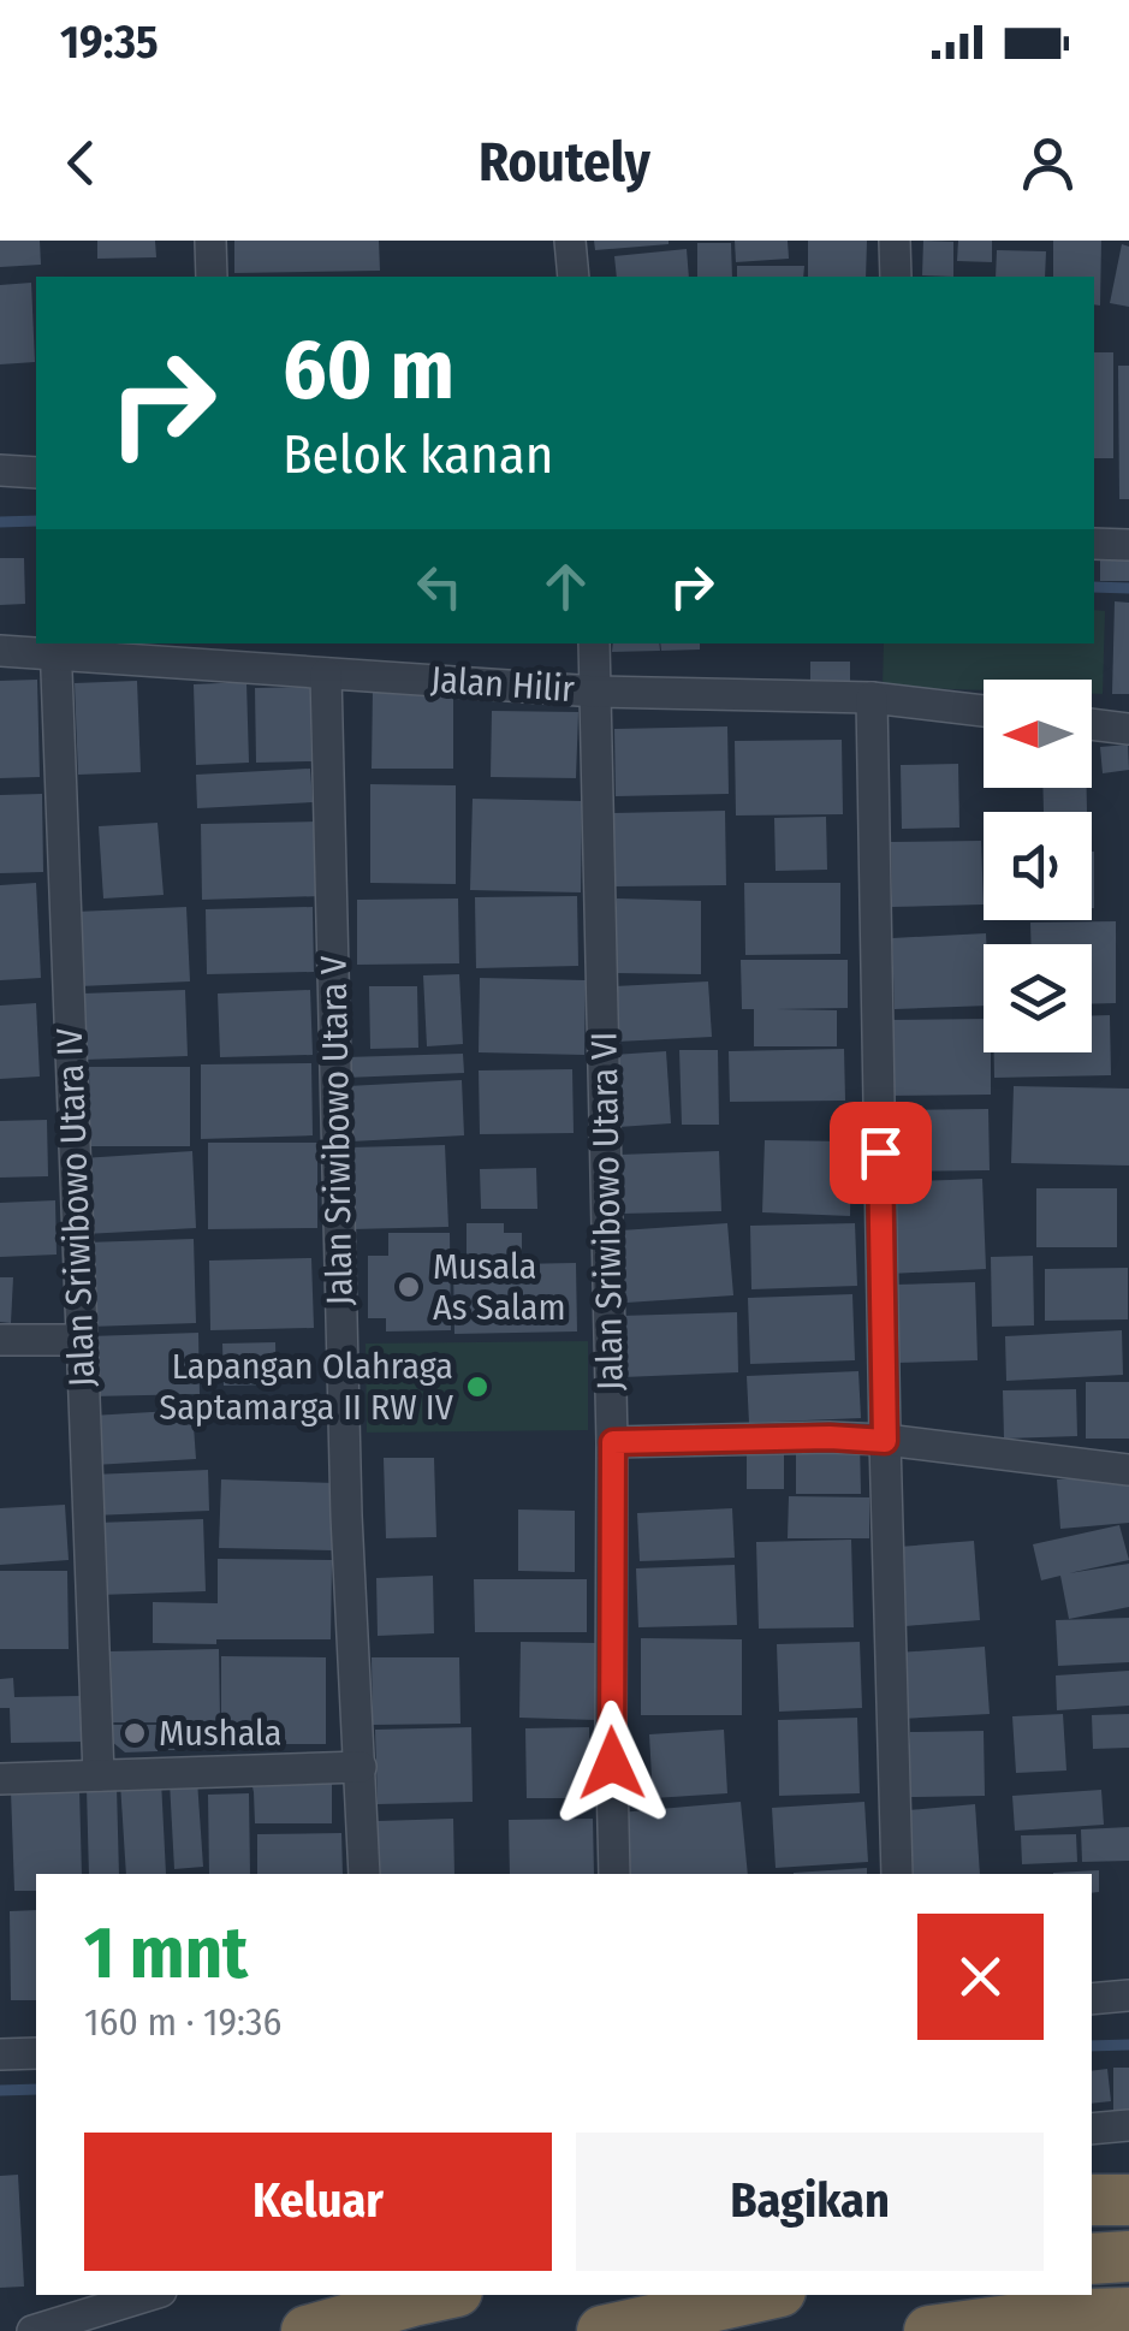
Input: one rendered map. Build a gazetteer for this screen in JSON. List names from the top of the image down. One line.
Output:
{"streets":{"street":["Jalan Hilir","Jalan Sriwibowo Utara V","Jalan Sriwibowo Utara IV","Jalan Sriwibowo Utara VI"]},"crossings":[["Jalan Hilir","Jalan Sriwibowo Utara V"],["Jalan Hilir","Jalan Sriwibowo Utara IV"],["Jalan Hilir","Jalan Sriwibowo Utara VI"]],"places":["Musala As Salam","Lapangan Olahraga Saptamarga II RW IV","Mushala"],"north":"left","page":{"status":"19:35","header":"Routely","turn":["60 m","Belok kanan"],"heading":["1 mnt","160 m · 19:36"],"buttons":["Keluar","Bagikan"]}}
